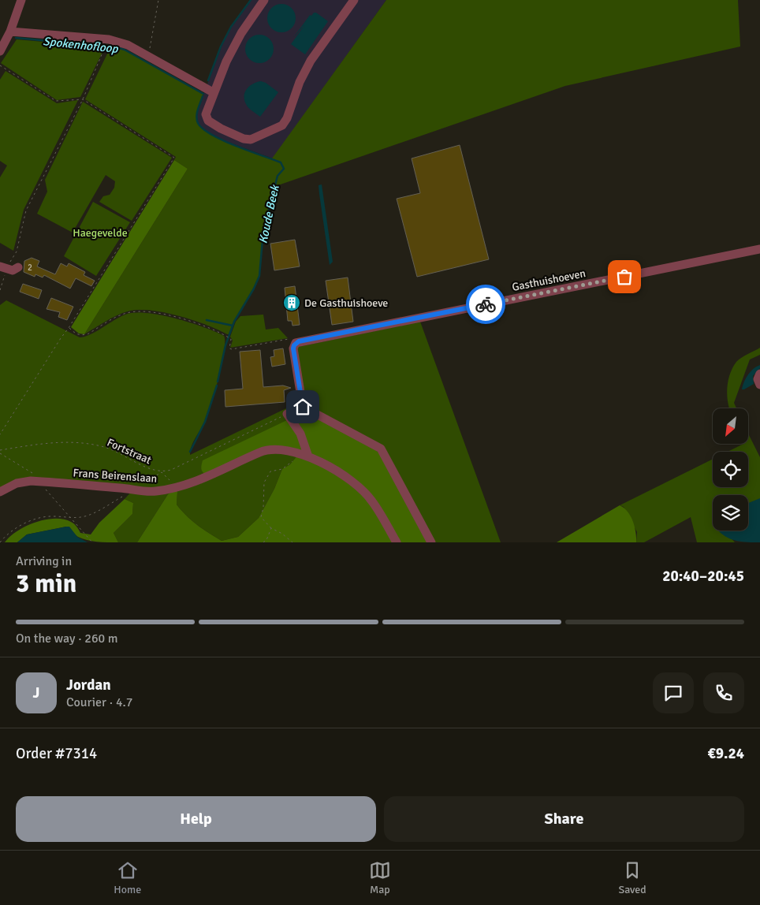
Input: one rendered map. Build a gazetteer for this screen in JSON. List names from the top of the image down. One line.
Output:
{"streets":{"street":["Gasthuishoeven","Frans Beirenslaan"],"path":["Fortstraat"]},"water":["Spokenhofloop","Koude Beek"],"parks":["Haegevelde"],"places":{"building":["De Gasthuishoeve"]},"house_numbers":["2"],"north":"bottom left","page":{"heading":["3 min","Arriving in","20:40–20:45"],"panel":["Jordan","Courier · 4.7","Order #7314","€9.24"],"bar":"On the way · 260 m","round":"J","buttons":["Help","Share"],"tabs":["Home","Map","Saved"]}}
